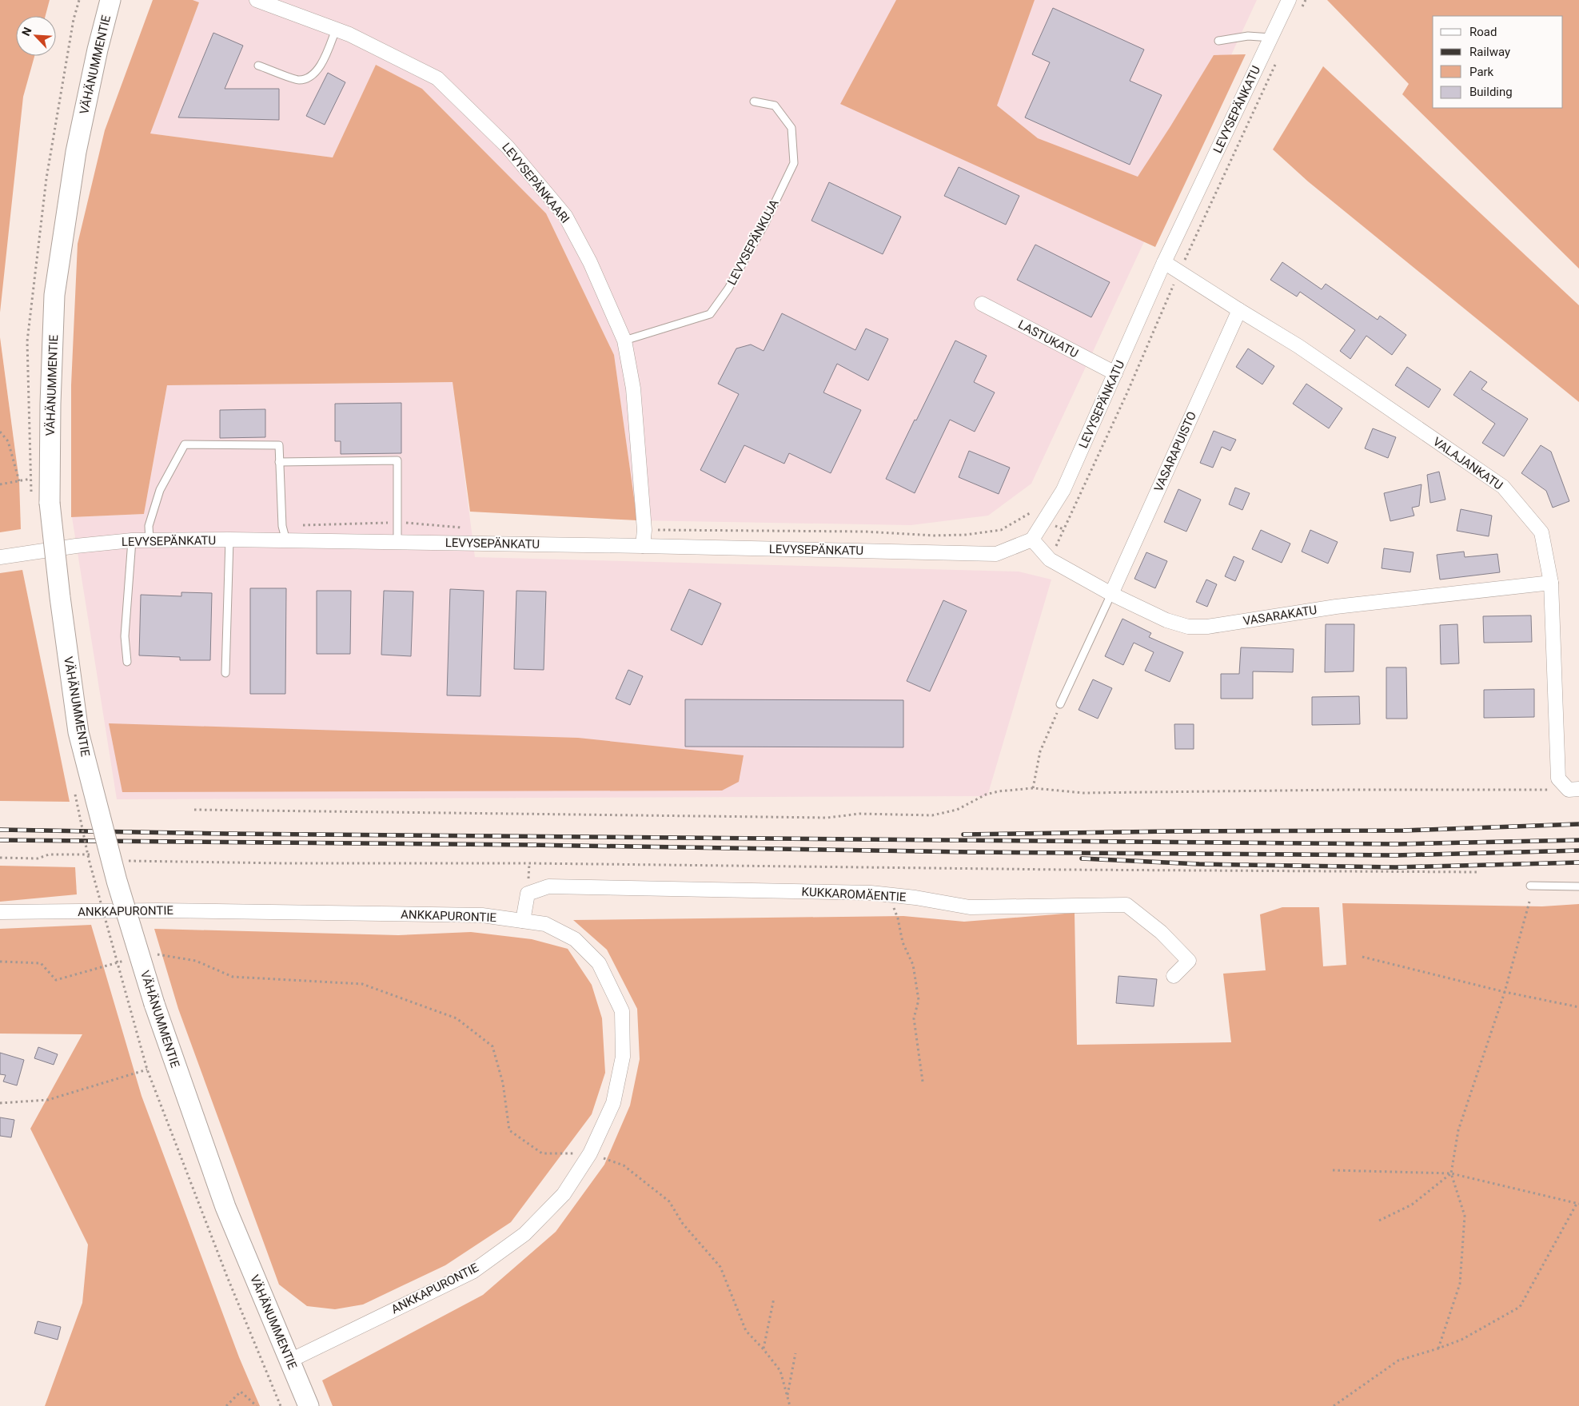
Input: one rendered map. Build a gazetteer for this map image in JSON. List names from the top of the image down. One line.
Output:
{"streets":{"main road":["VÄHÄNUMMENTIE"],"street":["LEVYSEPÄNKATU","LEVYSEPÄNKAARI","LASTUKATU","VASARAPUISTO","VALAJANKATU","VASARAKATU","KUKKAROMÄENTIE","ANKKAPURONTIE"],"lane":["LEVYSEPÄNKUJA"]},"crossings":[["VÄHÄNUMMENTIE","ANKKAPURONTIE"],["LEVYSEPÄNKATU","LEVYSEPÄNKAARI"],["LEVYSEPÄNKATU","LASTUKATU"],["LEVYSEPÄNKATU","VALAJANKATU"],["LEVYSEPÄNKATU","VASARAKATU"],["LEVYSEPÄNKAARI","LEVYSEPÄNKUJA"],["VASARAPUISTO","VALAJANKATU"],["VASARAPUISTO","VASARAKATU"],["VALAJANKATU","VASARAKATU"],["KUKKAROMÄENTIE","ANKKAPURONTIE"]],"legend":["Road","Railway","Park","Building"],"north":"top left"}
